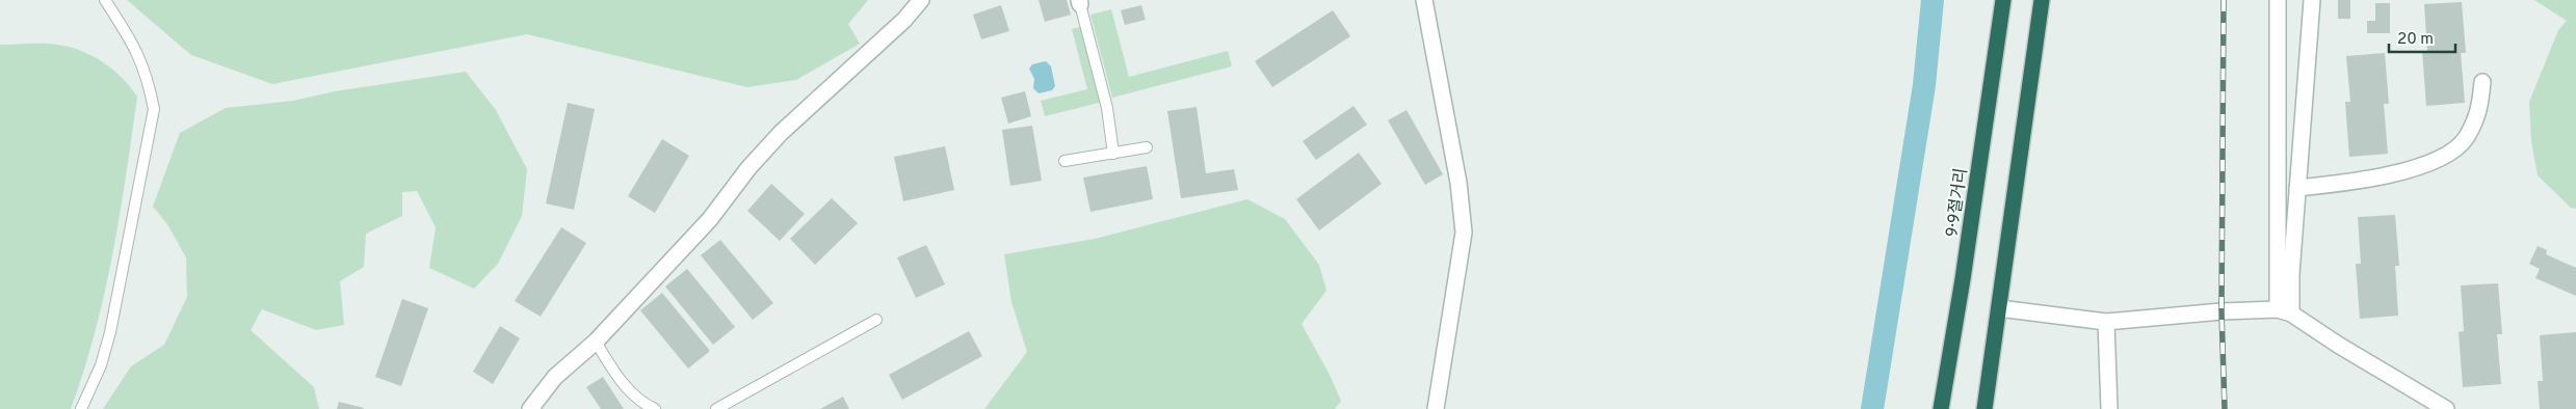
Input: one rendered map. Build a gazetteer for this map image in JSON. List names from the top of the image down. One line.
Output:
{"streets":{"highway":["9·9절거리"]},"scale_bar":"20 m"}
